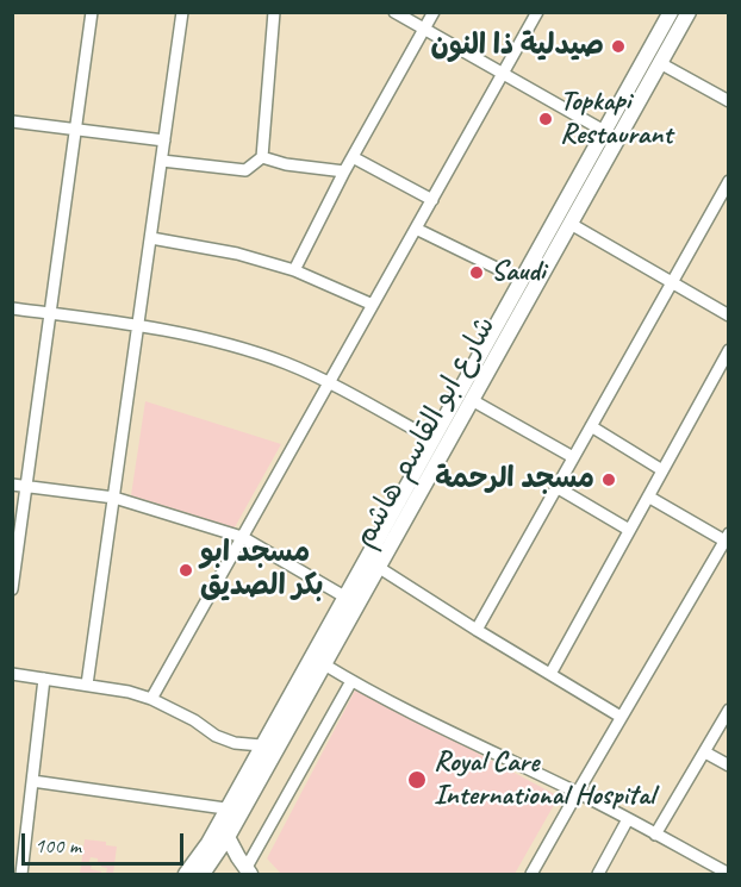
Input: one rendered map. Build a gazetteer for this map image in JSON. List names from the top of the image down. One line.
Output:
{"streets":{"main road":["شارع ابو القاسم هاشم"]},"places":["صيدلية ذا النون","Topkapi Restaurant","Saudi","مسجد الرحمة","مسجد ابو بكر الصديق","Royal Care International Hospital"],"scale_bar":"100 m"}
